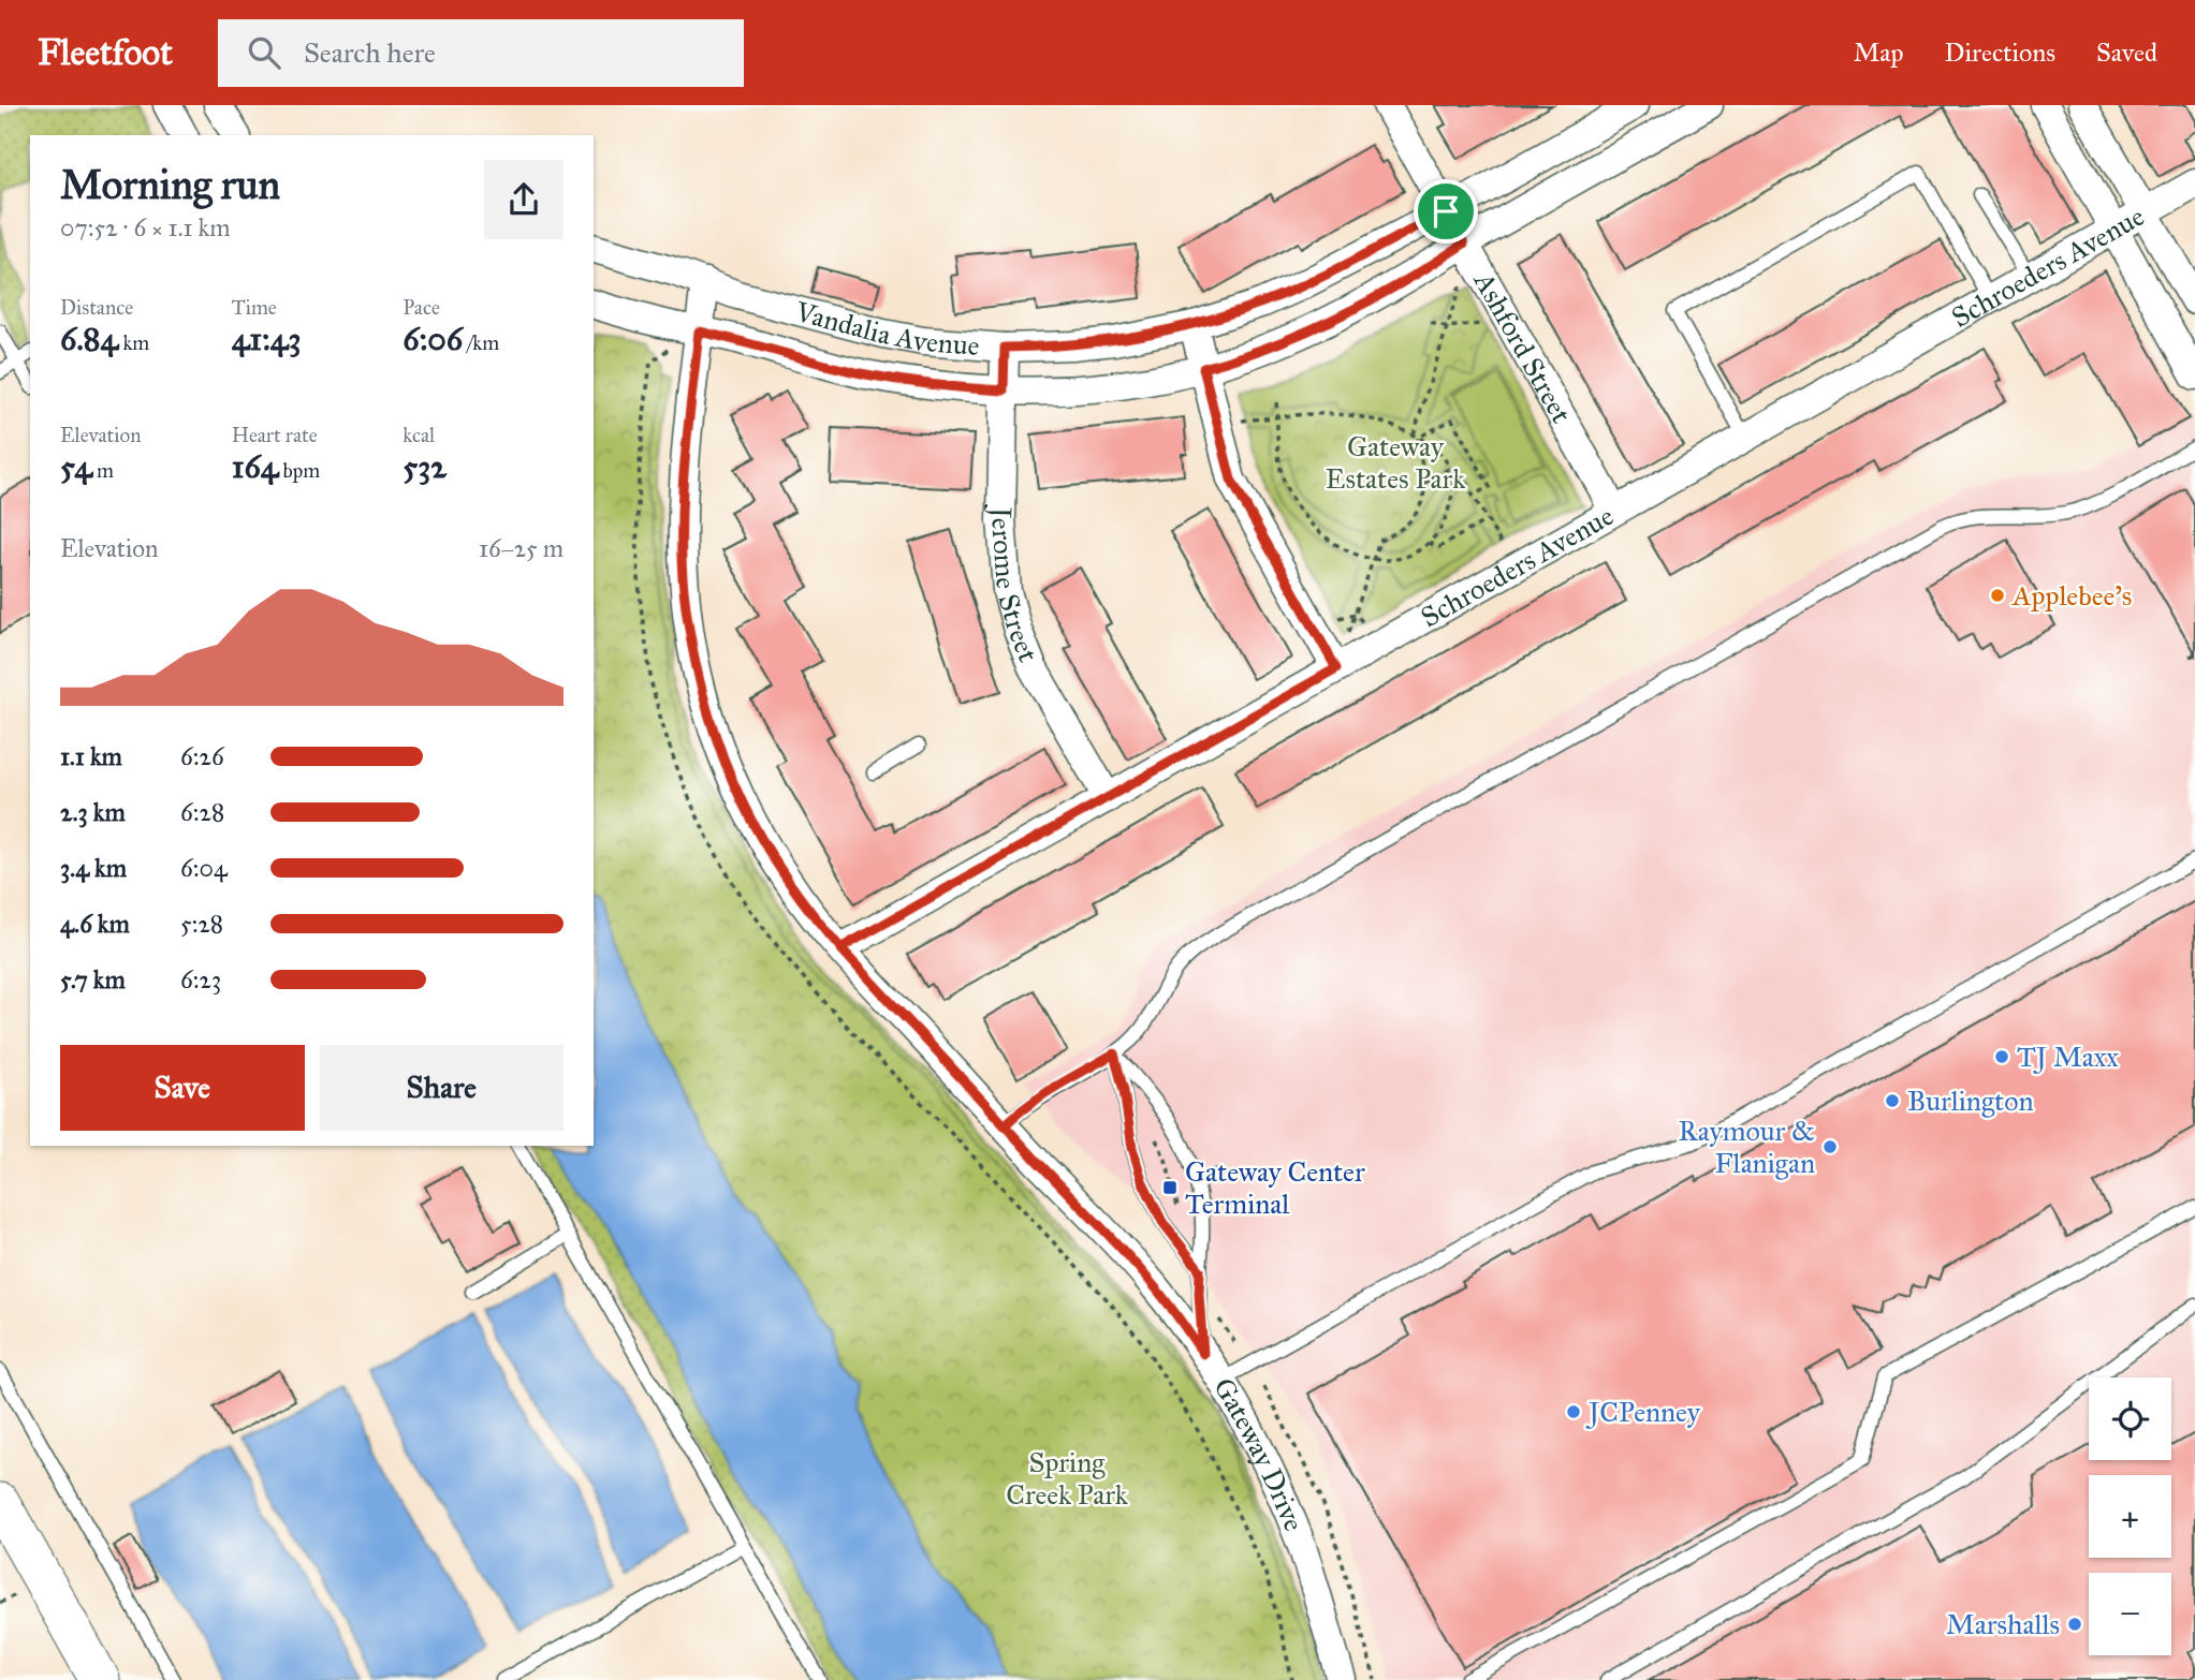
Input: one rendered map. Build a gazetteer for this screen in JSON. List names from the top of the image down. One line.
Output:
{"streets":{"street":["Schroeders Avenue","Vandalia Avenue","Ashford Street","Jerome Street","Gateway Drive"]},"crossings":[["Schroeders Avenue","Ashford Street"],["Schroeders Avenue","Jerome Street"],["Schroeders Avenue","Gateway Drive"],["Vandalia Avenue","Ashford Street"],["Vandalia Avenue","Jerome Street"],["Vandalia Avenue","Gateway Drive"]],"parks":["Gateway Estates Park","Spring Creek Park"],"places":{"other":["Applebee's","TJ Maxx","Burlington","Raymour & Flanigan","JCPenney","Marshalls"],"transit":["Gateway Center Terminal"]},"page":{"header":"Fleetfoot","search":"Search here","nav":["Map","Directions","Saved"],"heading":["Morning run","07:52 · 6 × 1.1 km"],"stats":[["Distance","6.84 km"],["Time","41:43"],["Pace","6:06 /km"],["Elevation","54 m"],["Heart rate","164 bpm"],["kcal","532"]],"chart":["Elevation","16–25 m"],"list":[{"name":"1.1 km","note":"6:26"},{"name":"2.3 km","note":"6:28"},{"name":"3.4 km","note":"6:04"},{"name":"4.6 km","note":"5:28"},{"name":"5.7 km","note":"6:23"}],"buttons":["Save","Share"],"map_buttons":["+","−"]}}
